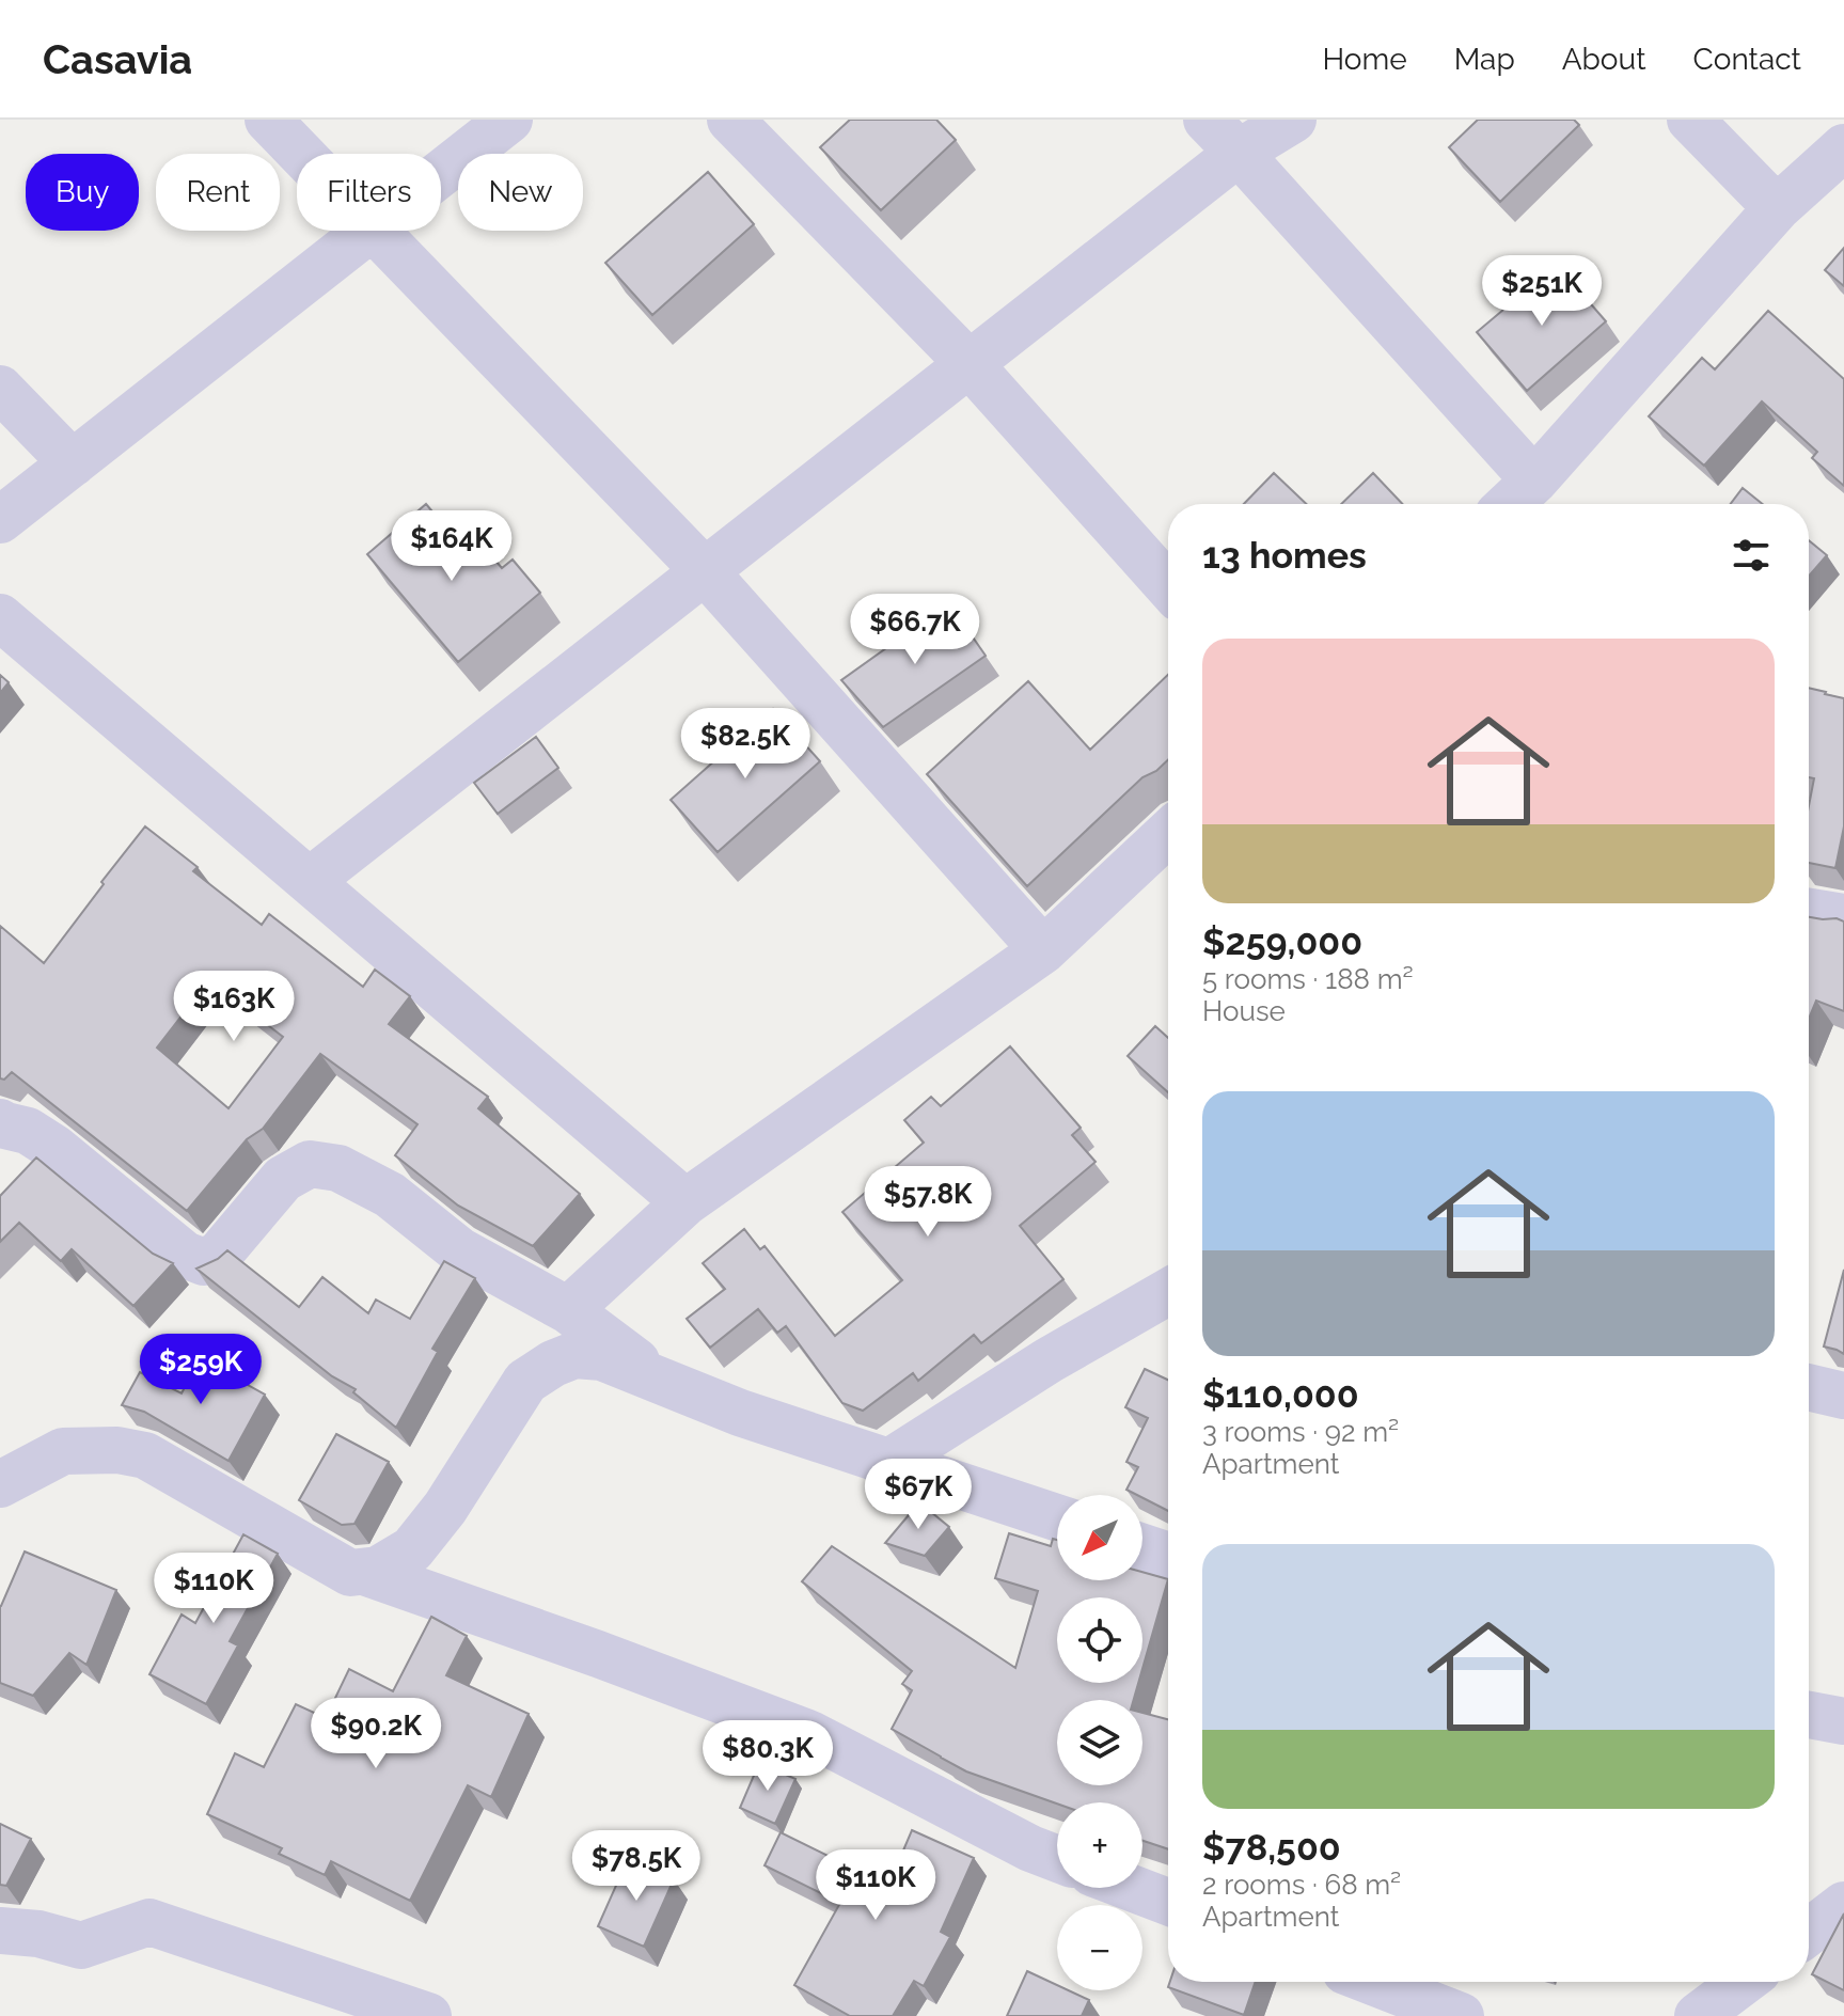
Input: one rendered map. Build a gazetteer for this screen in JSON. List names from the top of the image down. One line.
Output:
{"north":"bottom left","page":{"header":"Casavia","nav":["Home","Map","About","Contact"],"chip":["Buy","Rent","Filters","New"],"price":["$251K","$164K","$66.7K","$82.5K","$163K","$57.8K","$259K","$67K","$110K","$90.2K","$80.3K","$78.5K","$110K"],"heading":"13 homes","list":[{"name":"$259,000","note":"5 rooms · 188 m² · House"},{"name":"$110,000","note":"3 rooms · 92 m² · Apartment"},{"name":"$78,500","note":"2 rooms · 68 m² · Apartment"}],"map_buttons":["+","−"]}}
